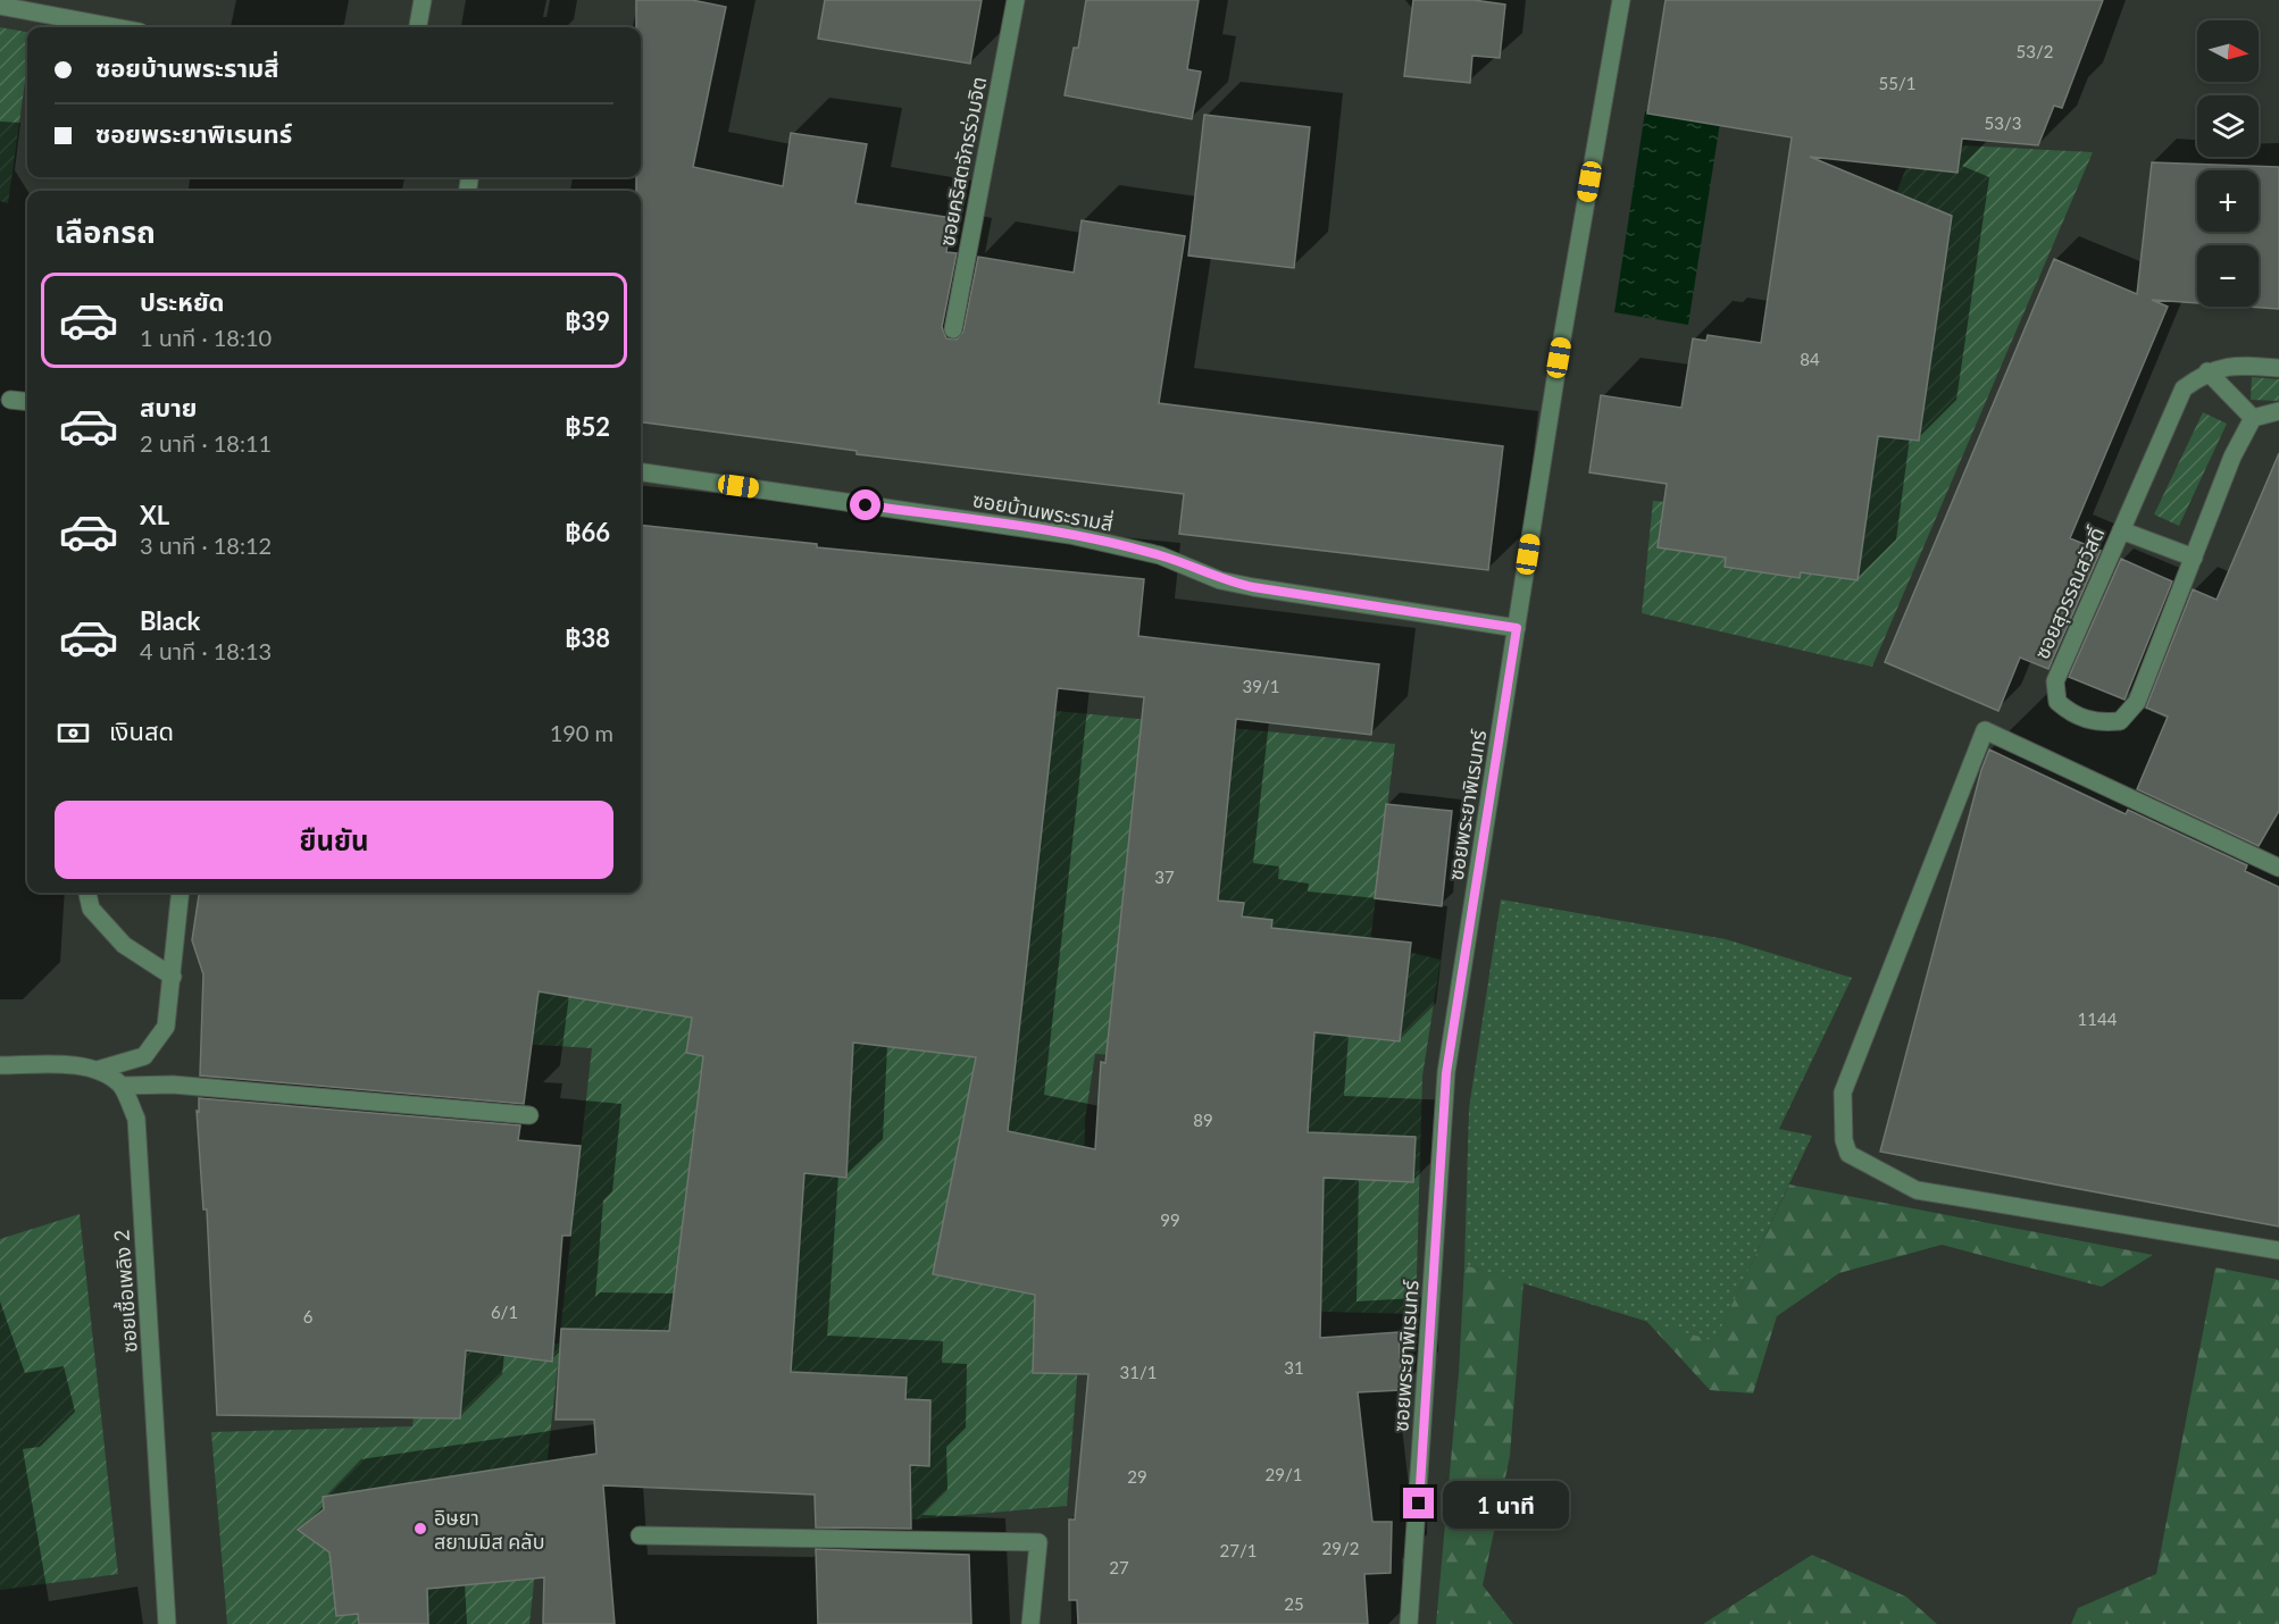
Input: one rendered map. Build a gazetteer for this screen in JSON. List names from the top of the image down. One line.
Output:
{"streets":{"street":["ซอยคริสตจักรร่วมจิต","ซอยบ้านพระรามสี่","ซอยสุวรรณสวัสดิ์","ซอยพระยาพิเรนทร์","ซอยเชื้อเพลิง 2"]},"crossings":[["ซอยบ้านพระรามสี่","ซอยพระยาพิเรนทร์"]],"places":["อิษยา สยามมิส คลับ"],"house_numbers":["53/2","55/1","53/3","84","39/1","37","1144","89","99","6/1","6","31","31/1","29/1","29","29/2","27/1","27","25"],"north":"right","page":{"map_buttons":["+","−"],"banner":["ซอยบ้านพระรามสี่","ซอยพระยาพิเรนทร์"],"heading":"เลือกรถ","list":[{"name":"ประหยัด","note":"1 นาที · 18:10","value":"฿39"},{"name":"สบาย","note":"2 นาที · 18:11","value":"฿52"},{"name":"XL","note":"3 นาที · 18:12","value":"฿66"},{"name":"Black","note":"4 นาที · 18:13","value":"฿38"}],"pay":["เงินสด","190 m"],"buttons":"ยืนยัน","bubble":"1 นาที"}}
